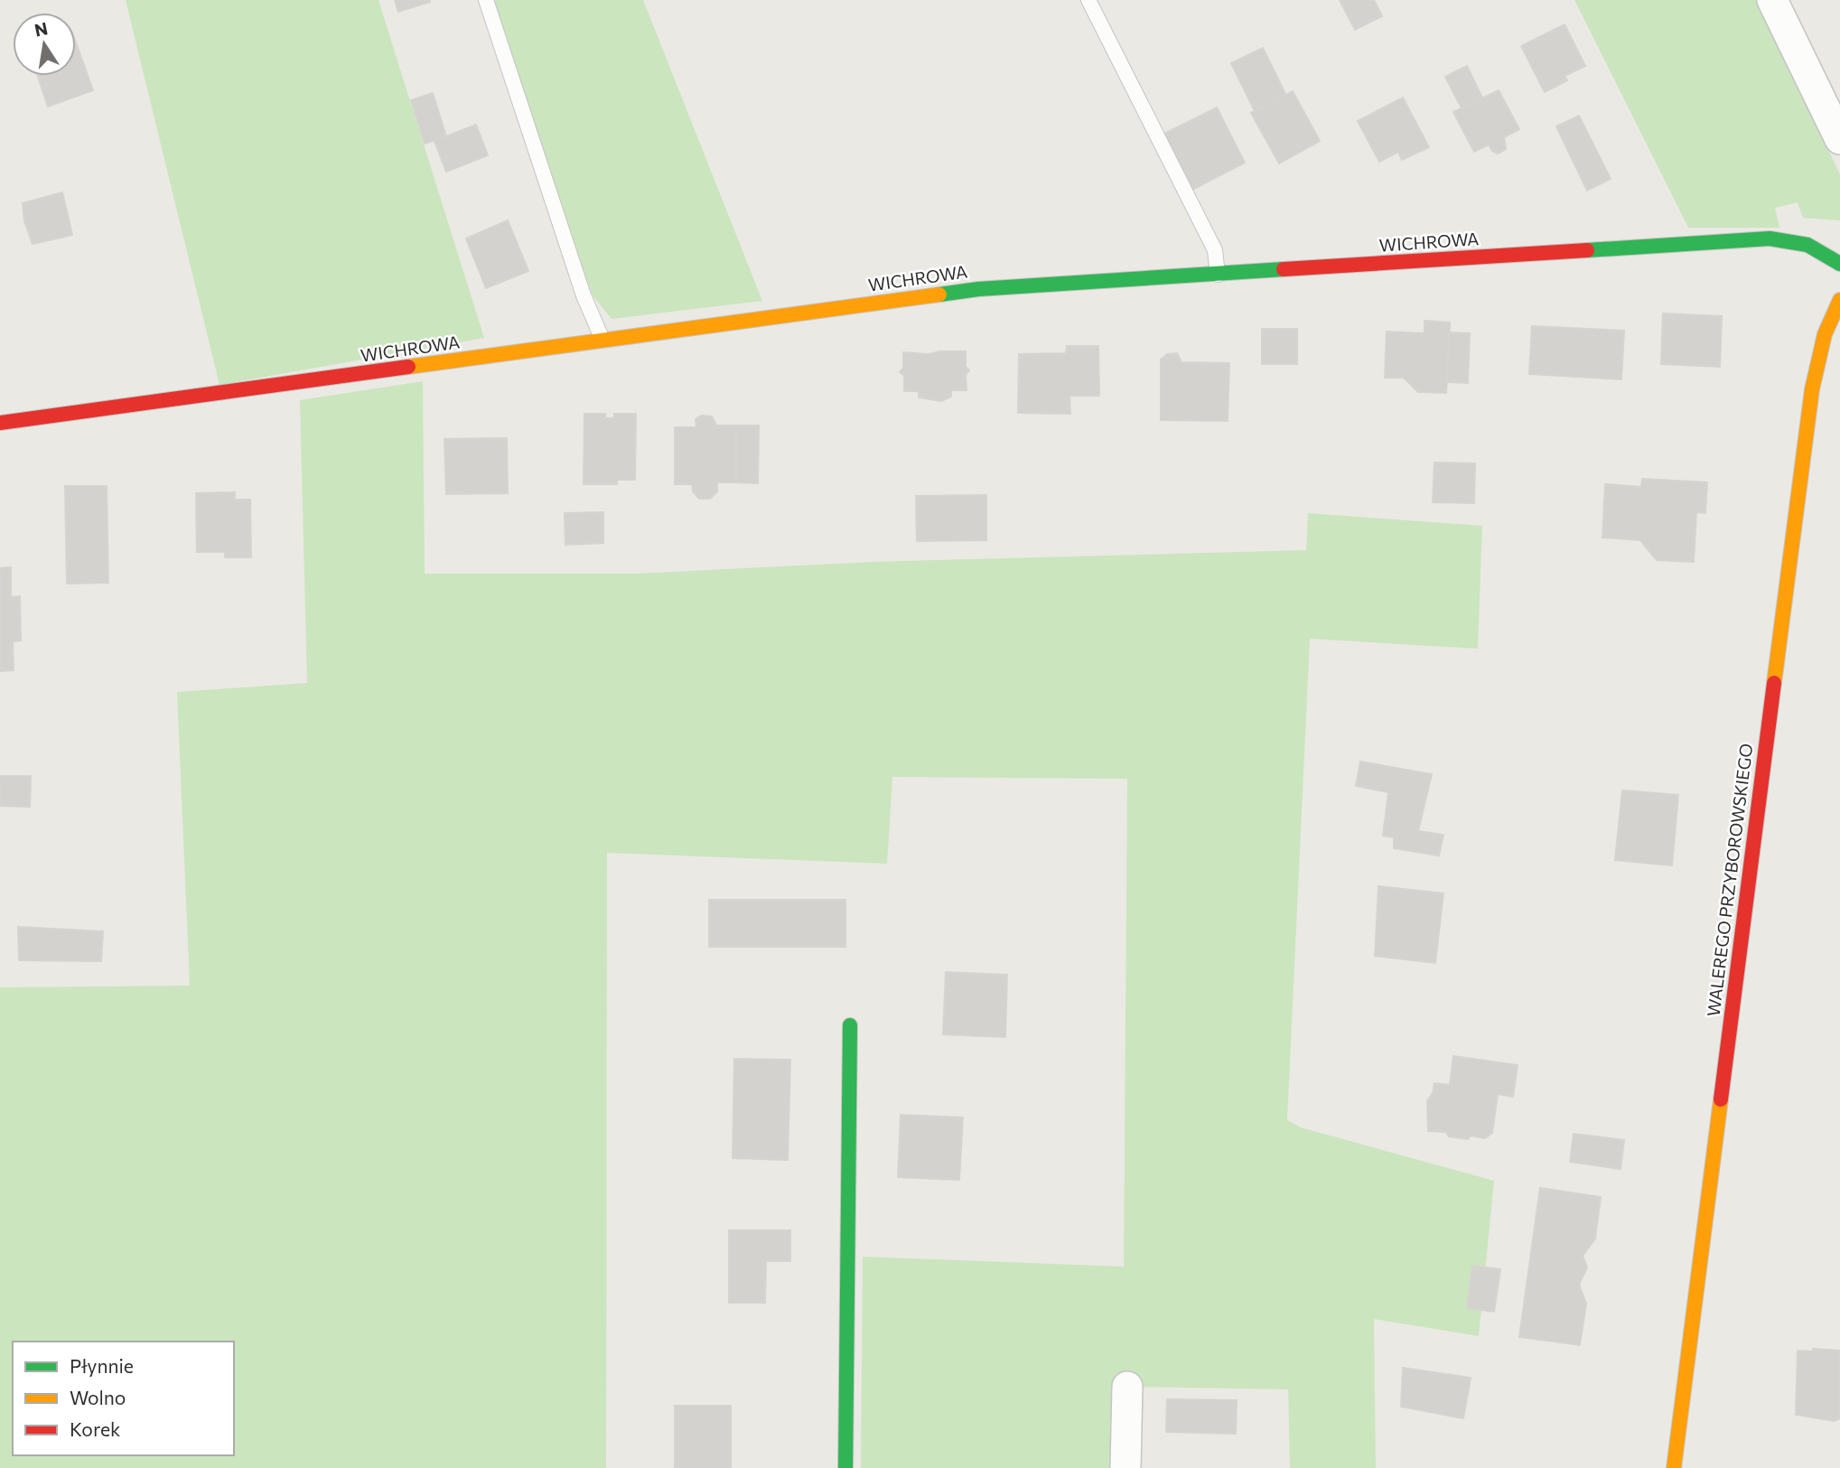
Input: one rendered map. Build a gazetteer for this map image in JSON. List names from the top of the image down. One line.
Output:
{"streets":{"street":["WICHROWA","WALEREGO PRZYBOROWSKIEGO"]},"legend":["Płynnie","Wolno","Korek"],"north":"top"}
